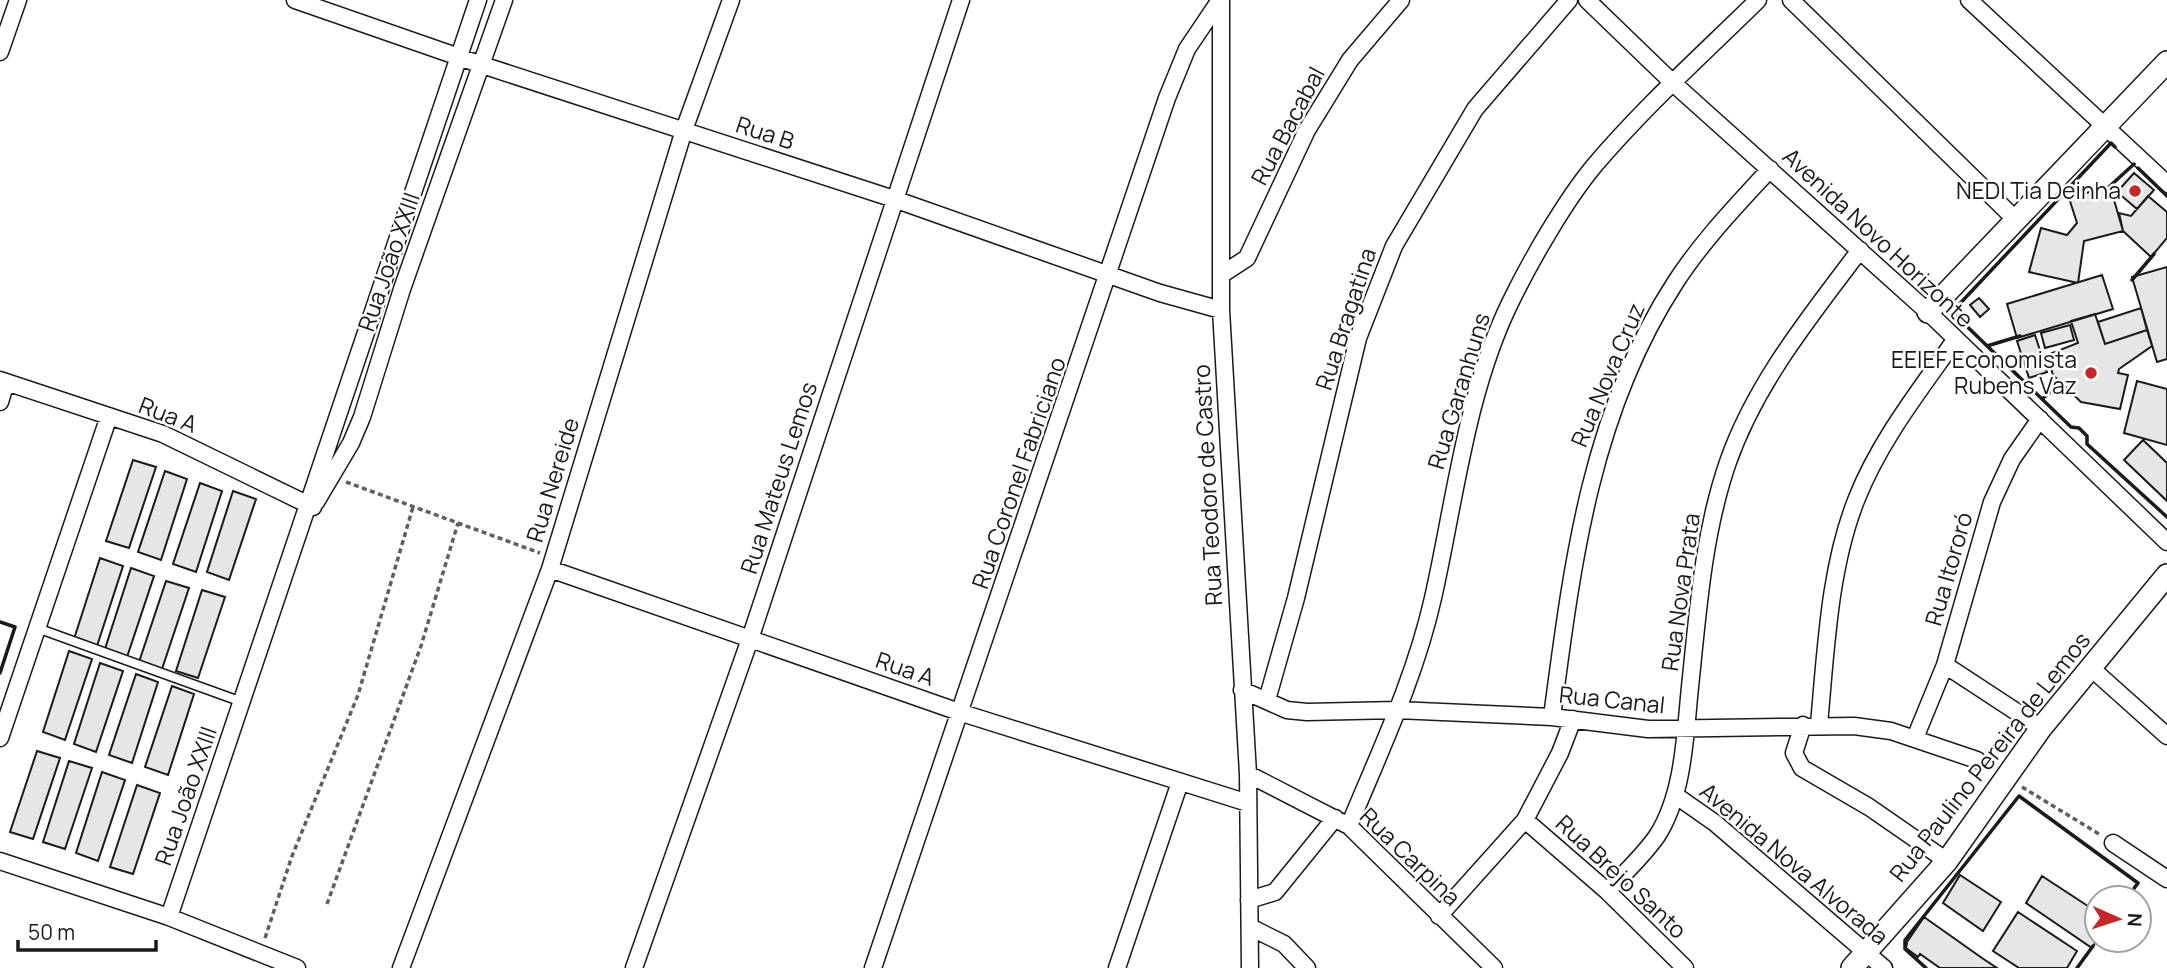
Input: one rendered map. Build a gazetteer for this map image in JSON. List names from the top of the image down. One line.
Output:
{"streets":{"street":["Rua Bacabal","Rua B","Avenida Novo Horizonte","Rua João XXIII","Rua Bragatina","Rua Nova Cruz","Rua Garanhuns","Rua A","Rua Coronel Fabriciano","Rua Mateus Lemos","Rua Nereide","Rua Teodoro de Castro","Rua Itororó","Rua Nova Prata","Rua Canal","Rua Paulino Pereira de Lemos","Rua Carpina","Avenida Nova Alvorada","Rua Brejo Santo"]},"crossings":[["Rua Bacabal","Rua Teodoro de Castro"],["Rua B","Rua João XXIII"],["Rua B","Rua Coronel Fabriciano"],["Rua B","Rua Mateus Lemos"],["Rua B","Rua Nereide"],["Rua B","Rua Teodoro de Castro"],["Avenida Novo Horizonte","Rua Nova Cruz"],["Avenida Novo Horizonte","Rua Garanhuns"],["Avenida Novo Horizonte","Rua Itororó"],["Avenida Novo Horizonte","Rua Nova Prata"],["Rua João XXIII","Rua A"],["Rua Bragatina","Rua Canal"],["Rua Nova Cruz","Rua Canal"],["Rua Garanhuns","Rua Teodoro de Castro"],["Rua Garanhuns","Rua Canal"],["Rua Garanhuns","Rua Carpina"],["Rua A","Rua Coronel Fabriciano"],["Rua A","Rua Mateus Lemos"],["Rua A","Rua Nereide"],["Rua A","Rua Teodoro de Castro"],["Rua Coronel Fabriciano","Rua Teodoro de Castro"],["Rua Teodoro de Castro","Rua Canal"],["Rua Teodoro de Castro","Rua Carpina"],["Rua Itororó","Rua Canal"],["Rua Nova Prata","Rua Canal"],["Rua Nova Prata","Avenida Nova Alvorada"],["Rua Nova Prata","Rua Brejo Santo"],["Rua Paulino Pereira de Lemos","Avenida Nova Alvorada"]],"places":["NEDI Tia Deinha","EEIEF Economista Rubens Vaz"],"scale_bar":"50 m","north":"right"}
